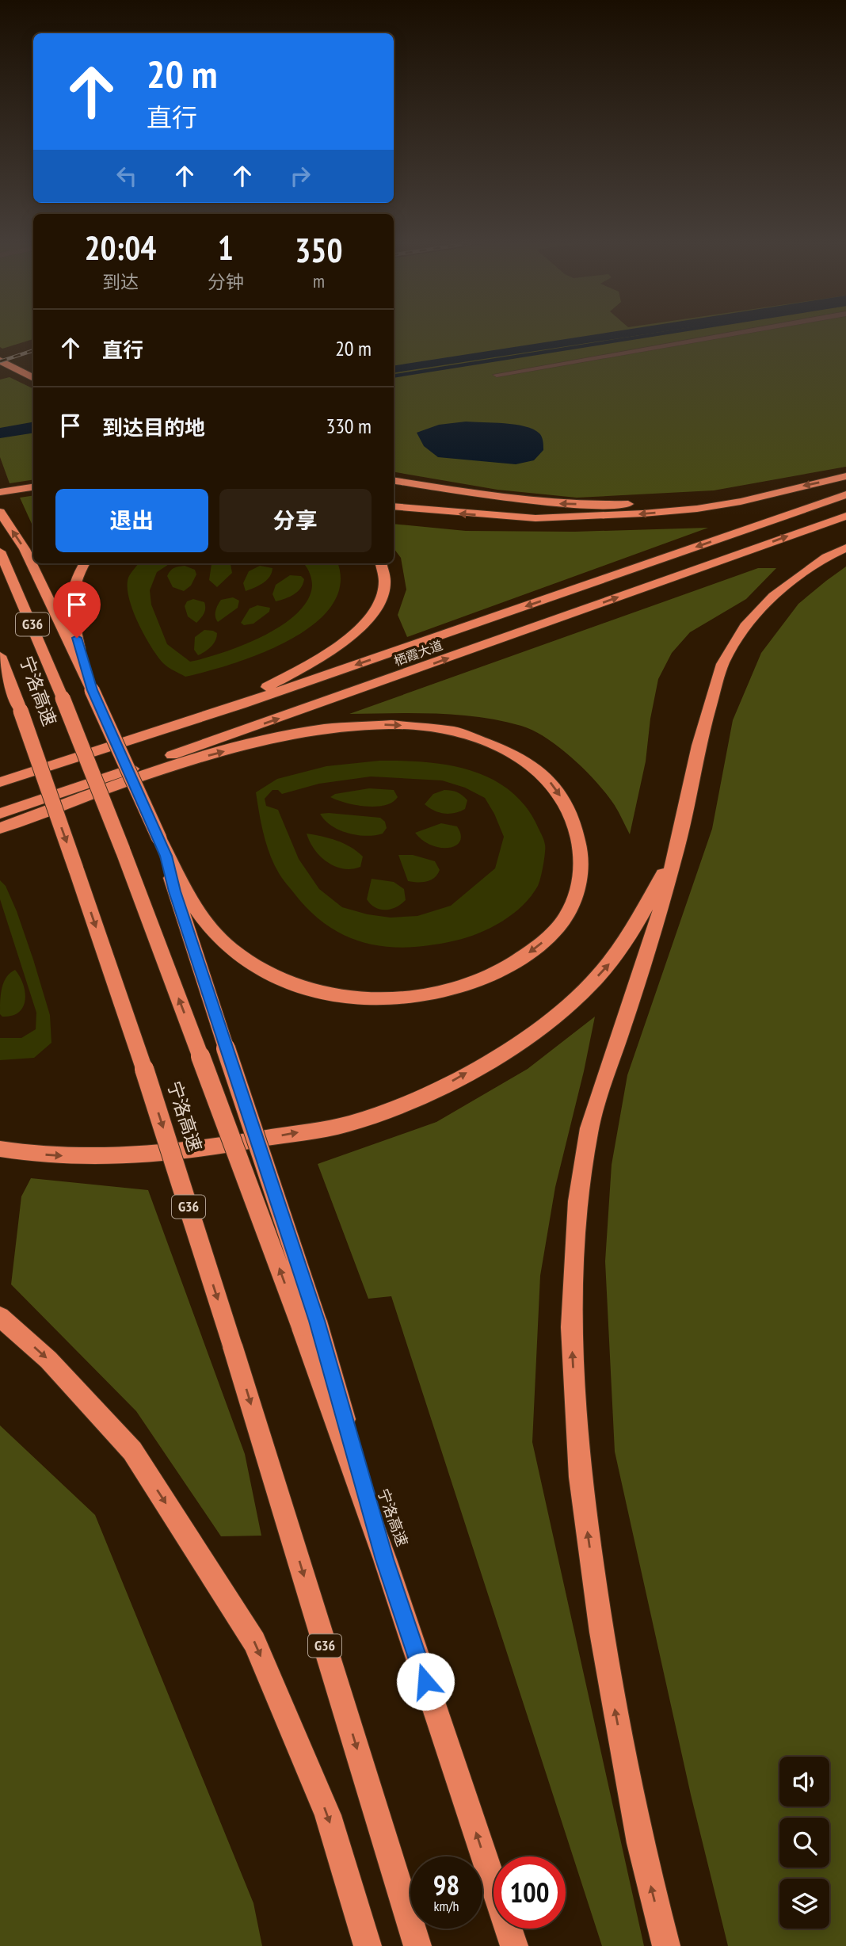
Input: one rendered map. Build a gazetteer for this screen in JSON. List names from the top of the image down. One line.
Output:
{"streets":{"highway":["G36","栖霞大道","宁洛高速"]},"page":{"turn":["20 m","直行"],"eta":["20:04","到达","1","分钟","350","m"],"list":[{"name":"直行","value":"20 m"},{"name":"到达目的地","value":"330 m"}],"buttons":["退出","分享"],"speed":"98 km/h","limit":"100"}}
